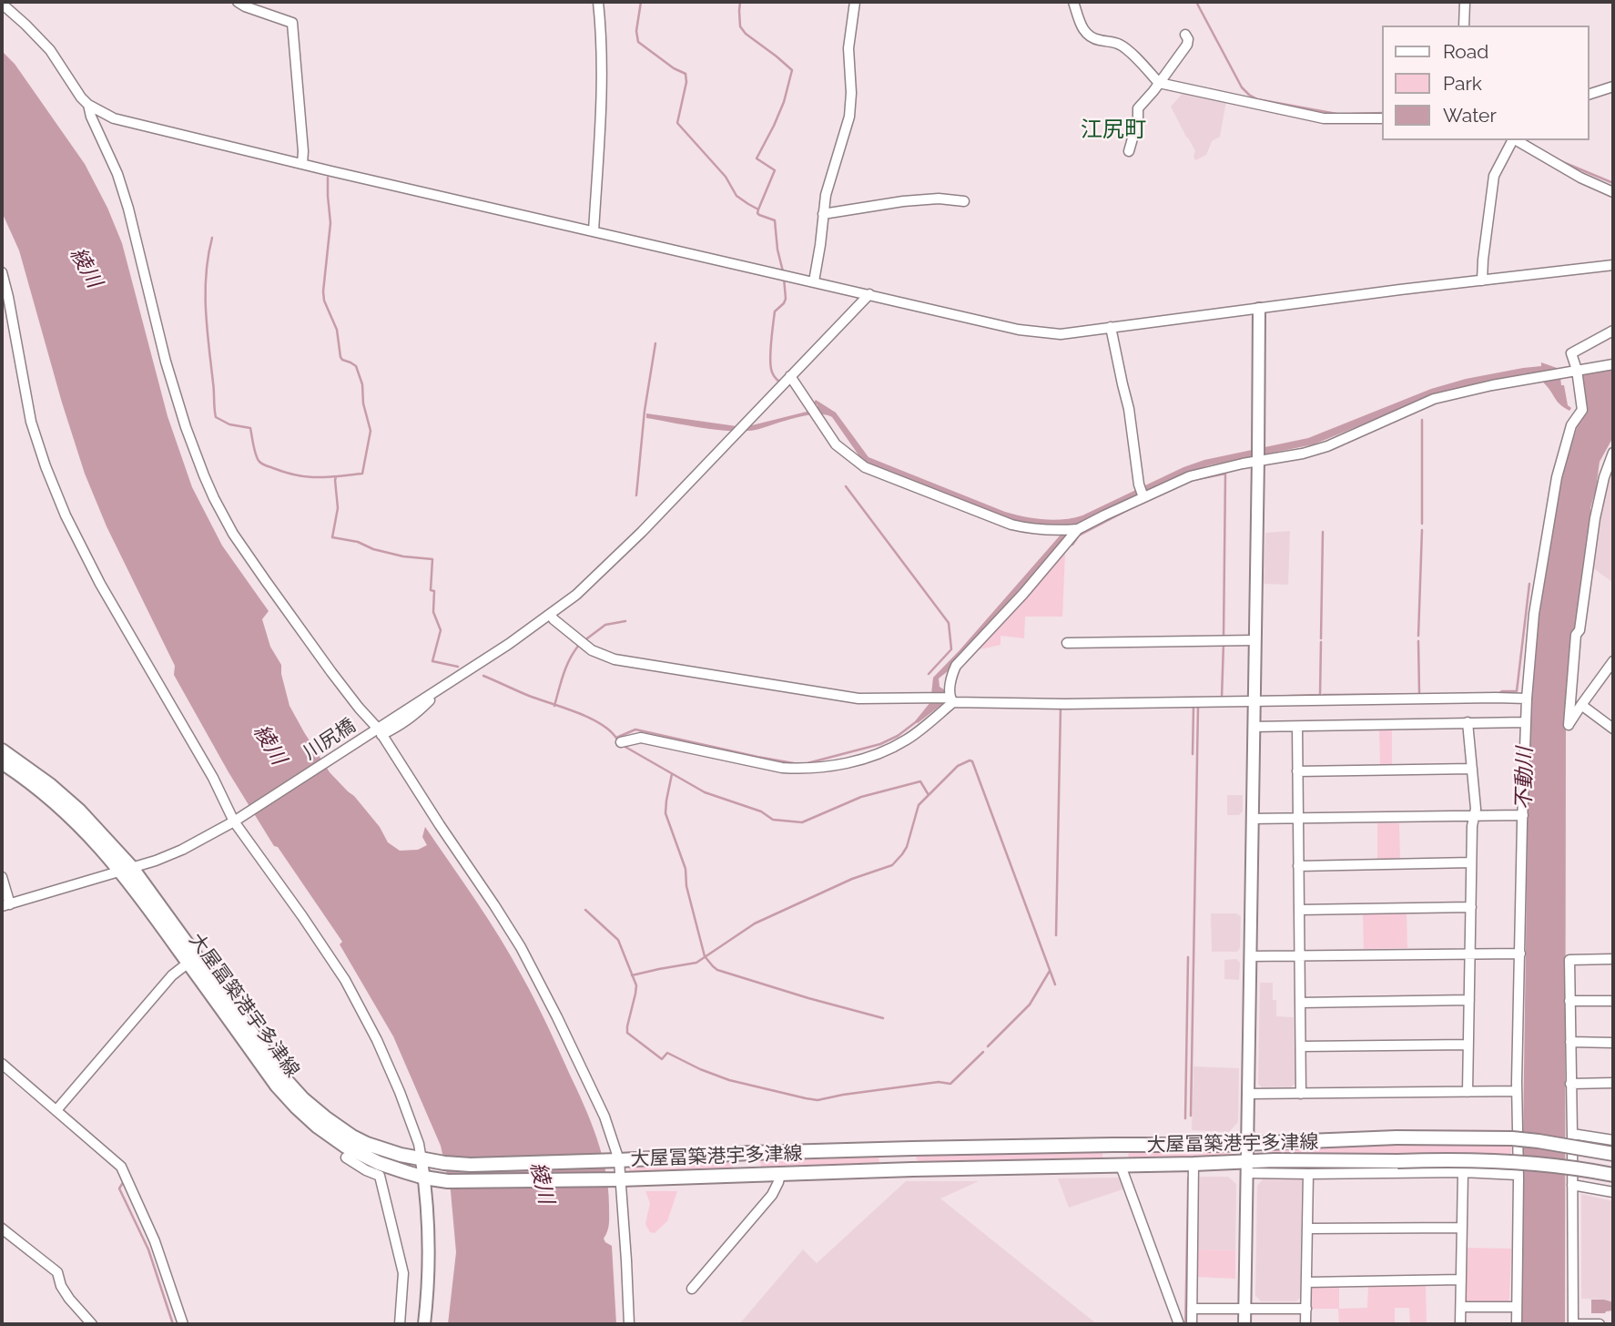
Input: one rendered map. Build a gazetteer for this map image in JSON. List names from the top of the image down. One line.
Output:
{"streets":{"main road":["大屋冨築港宇多津線"],"street":["川尻橋"]},"crossings":[["川尻橋","大屋冨築港宇多津線"]],"districts":["江尻町"],"water":["綾川","不動川"],"legend":["Road","Park","Water"]}
